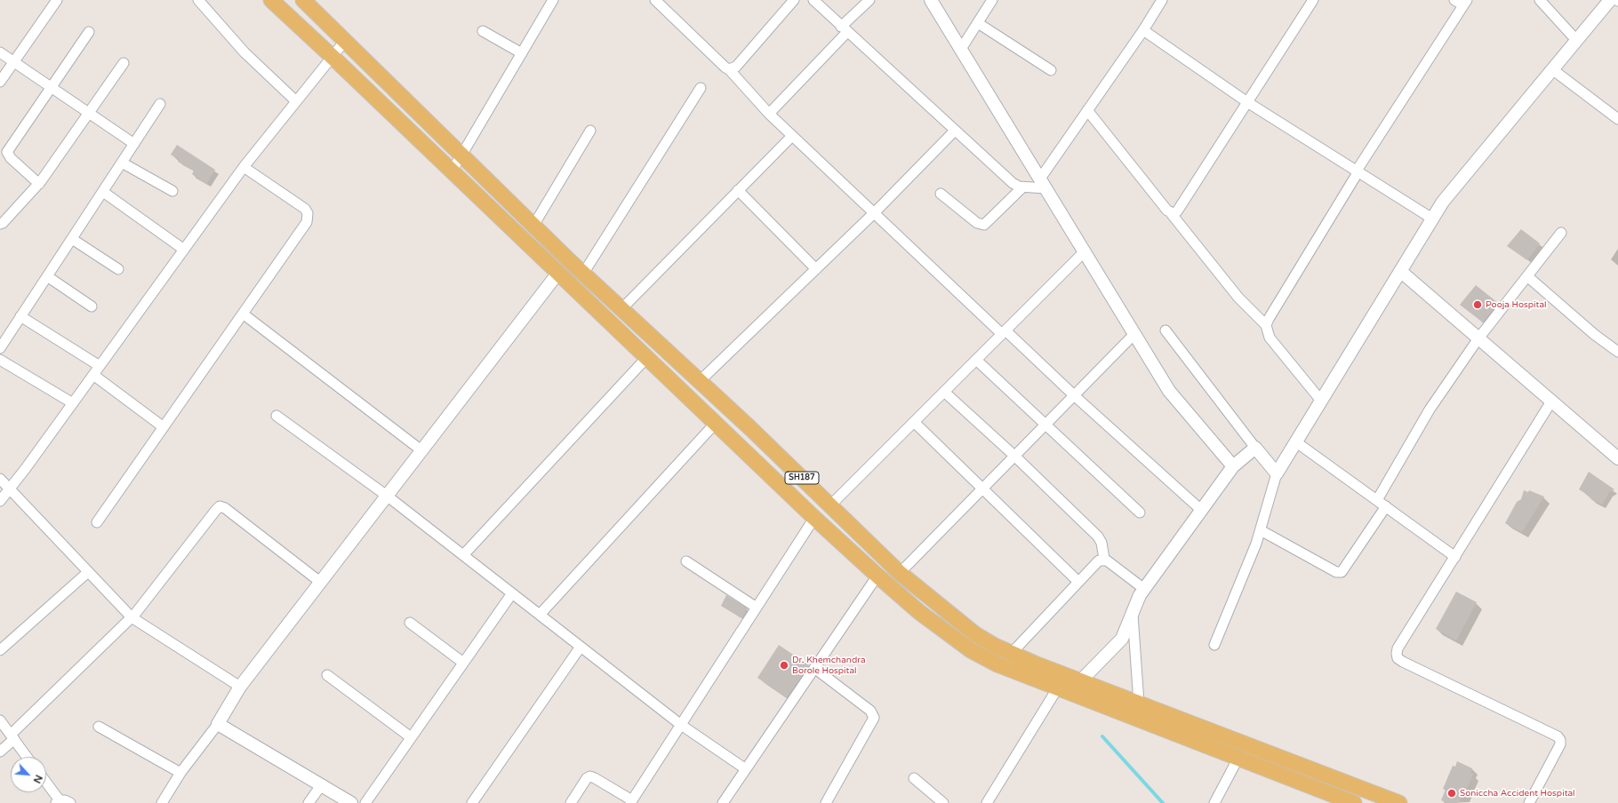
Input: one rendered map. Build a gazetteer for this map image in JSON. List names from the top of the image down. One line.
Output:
{"streets":{"main road":["SH187"]},"places":["Pooja Hospital","Dr. Khemchandra Borole Hospital","Soniccha Accident Hospital"],"north":"bottom right"}
